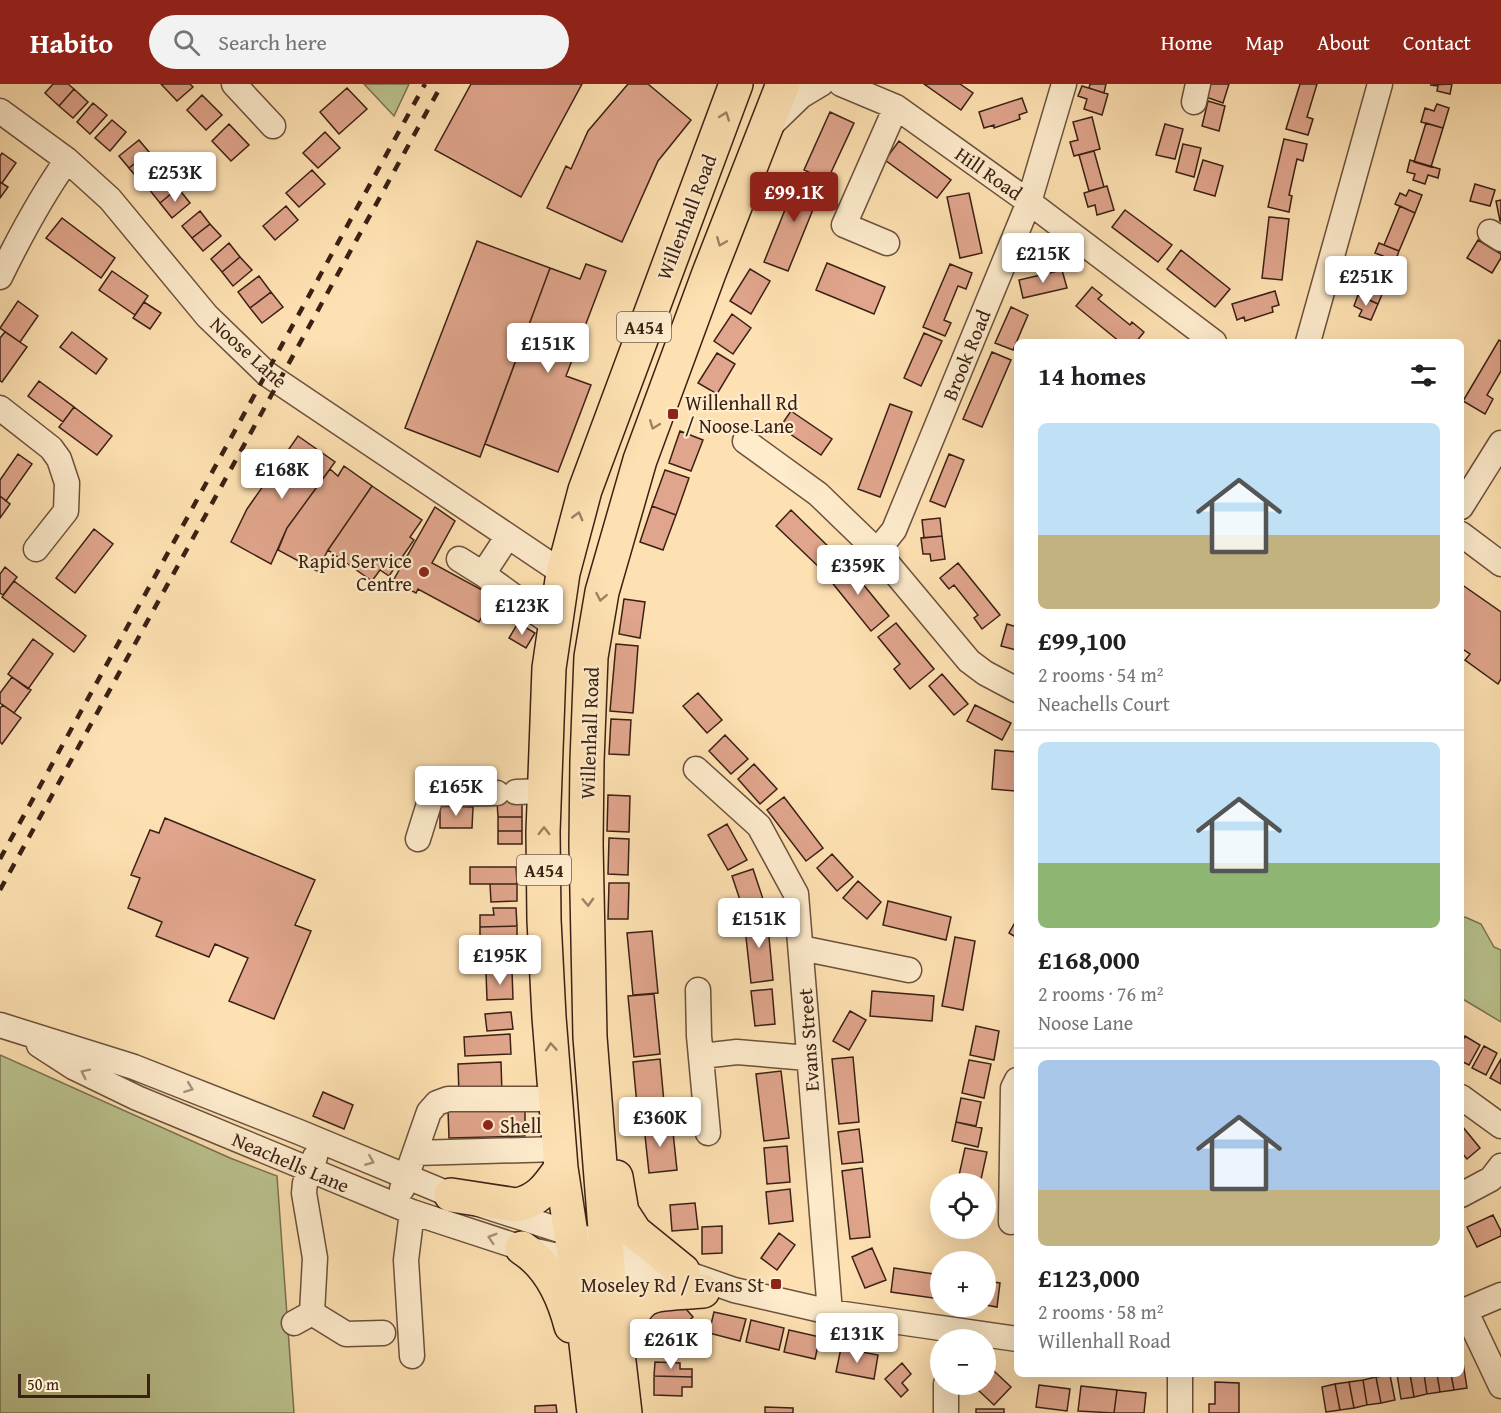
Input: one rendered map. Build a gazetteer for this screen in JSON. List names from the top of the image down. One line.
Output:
{"streets":{"highway":["Willenhall Road","A454"],"street":["Hill Road","Noose Lane","Brook Road","Evans Street","Neachells Lane"]},"crossings":[["Hill Road","Brook Road"],["Willenhall Road","Noose Lane"],["Willenhall Road","Neachells Lane"]],"places":{"transit":["Willenhall Rd / Noose Lane","Moseley Rd / Evans St"],"other":["Rapid Service Centre","Shell"]},"scale_bar":"50 m","page":{"header":"Habito","search":"Search here","nav":["Home","Map","About","Contact"],"price":["£253K","£99.1K","£215K","£251K","£151K","£168K","£359K","£123K","£165K","£151K","£195K","£360K","£131K","£261K"],"heading":"14 homes","list":[{"name":"£99,100","note":"2 rooms · 54 m² · Neachells Court"},{"name":"£168,000","note":"2 rooms · 76 m² · Noose Lane"},{"name":"£123,000","note":"2 rooms · 58 m² · Willenhall Road"}],"map_buttons":["+","−"],"scale":"50 m"}}
